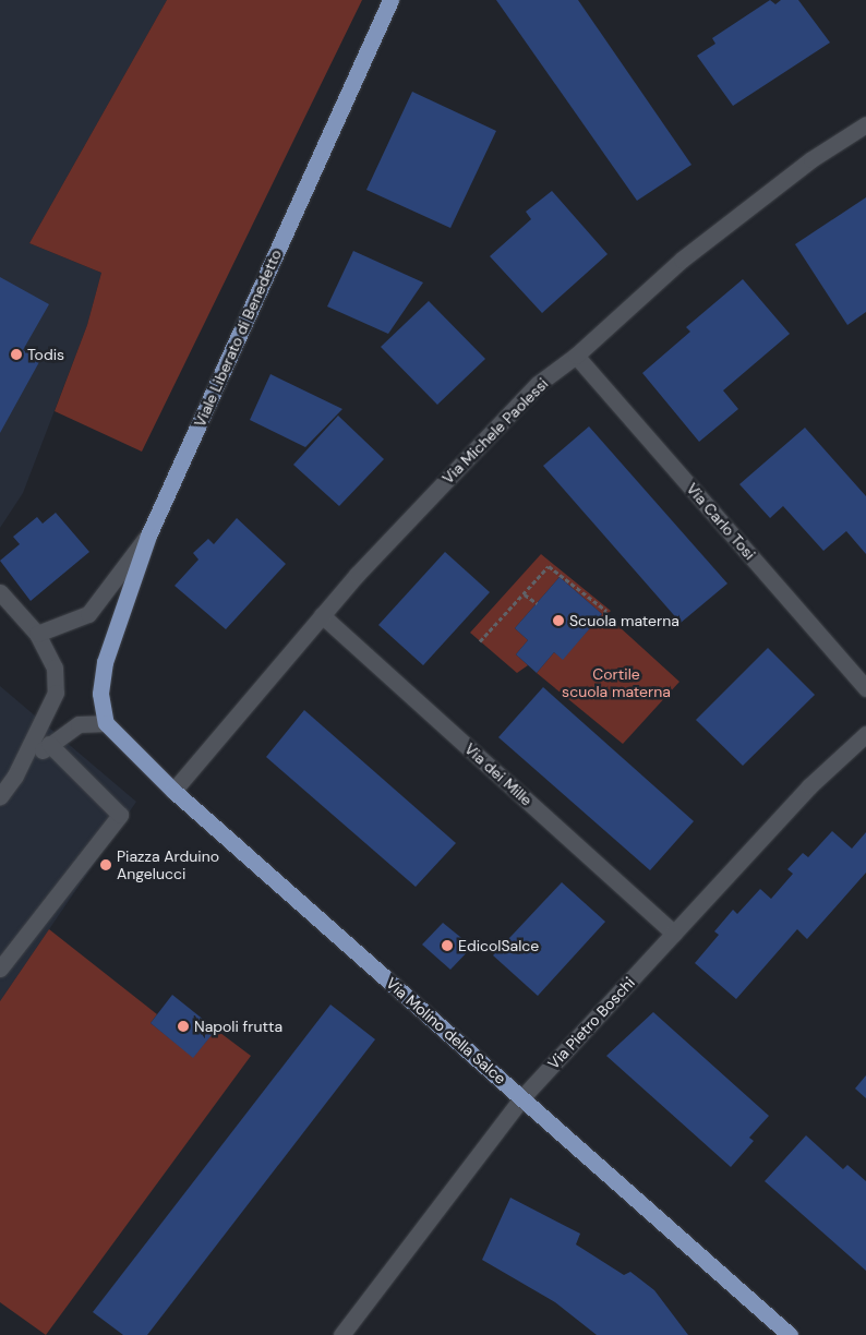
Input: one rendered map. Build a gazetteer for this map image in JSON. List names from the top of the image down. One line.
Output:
{"streets":{"main road":["Viale Liberato di Benedetto","Via Molino della Salce"],"street":["Via Michele Paolessi","Via Carlo Tosi","Via dei Mille","Via Pietro Boschi"]},"crossings":[["Via Michele Paolessi","Via Carlo Tosi"],["Via Michele Paolessi","Via dei Mille"],["Via Michele Paolessi","Via Molino della Salce"],["Via dei Mille","Via Pietro Boschi"],["Via Pietro Boschi","Via Molino della Salce"]],"parks":["Cortile scuola materna"],"places":["Todis","Scuola materna","Piazza Arduino Angelucci","EdicolSalce","Napoli frutta"]}
